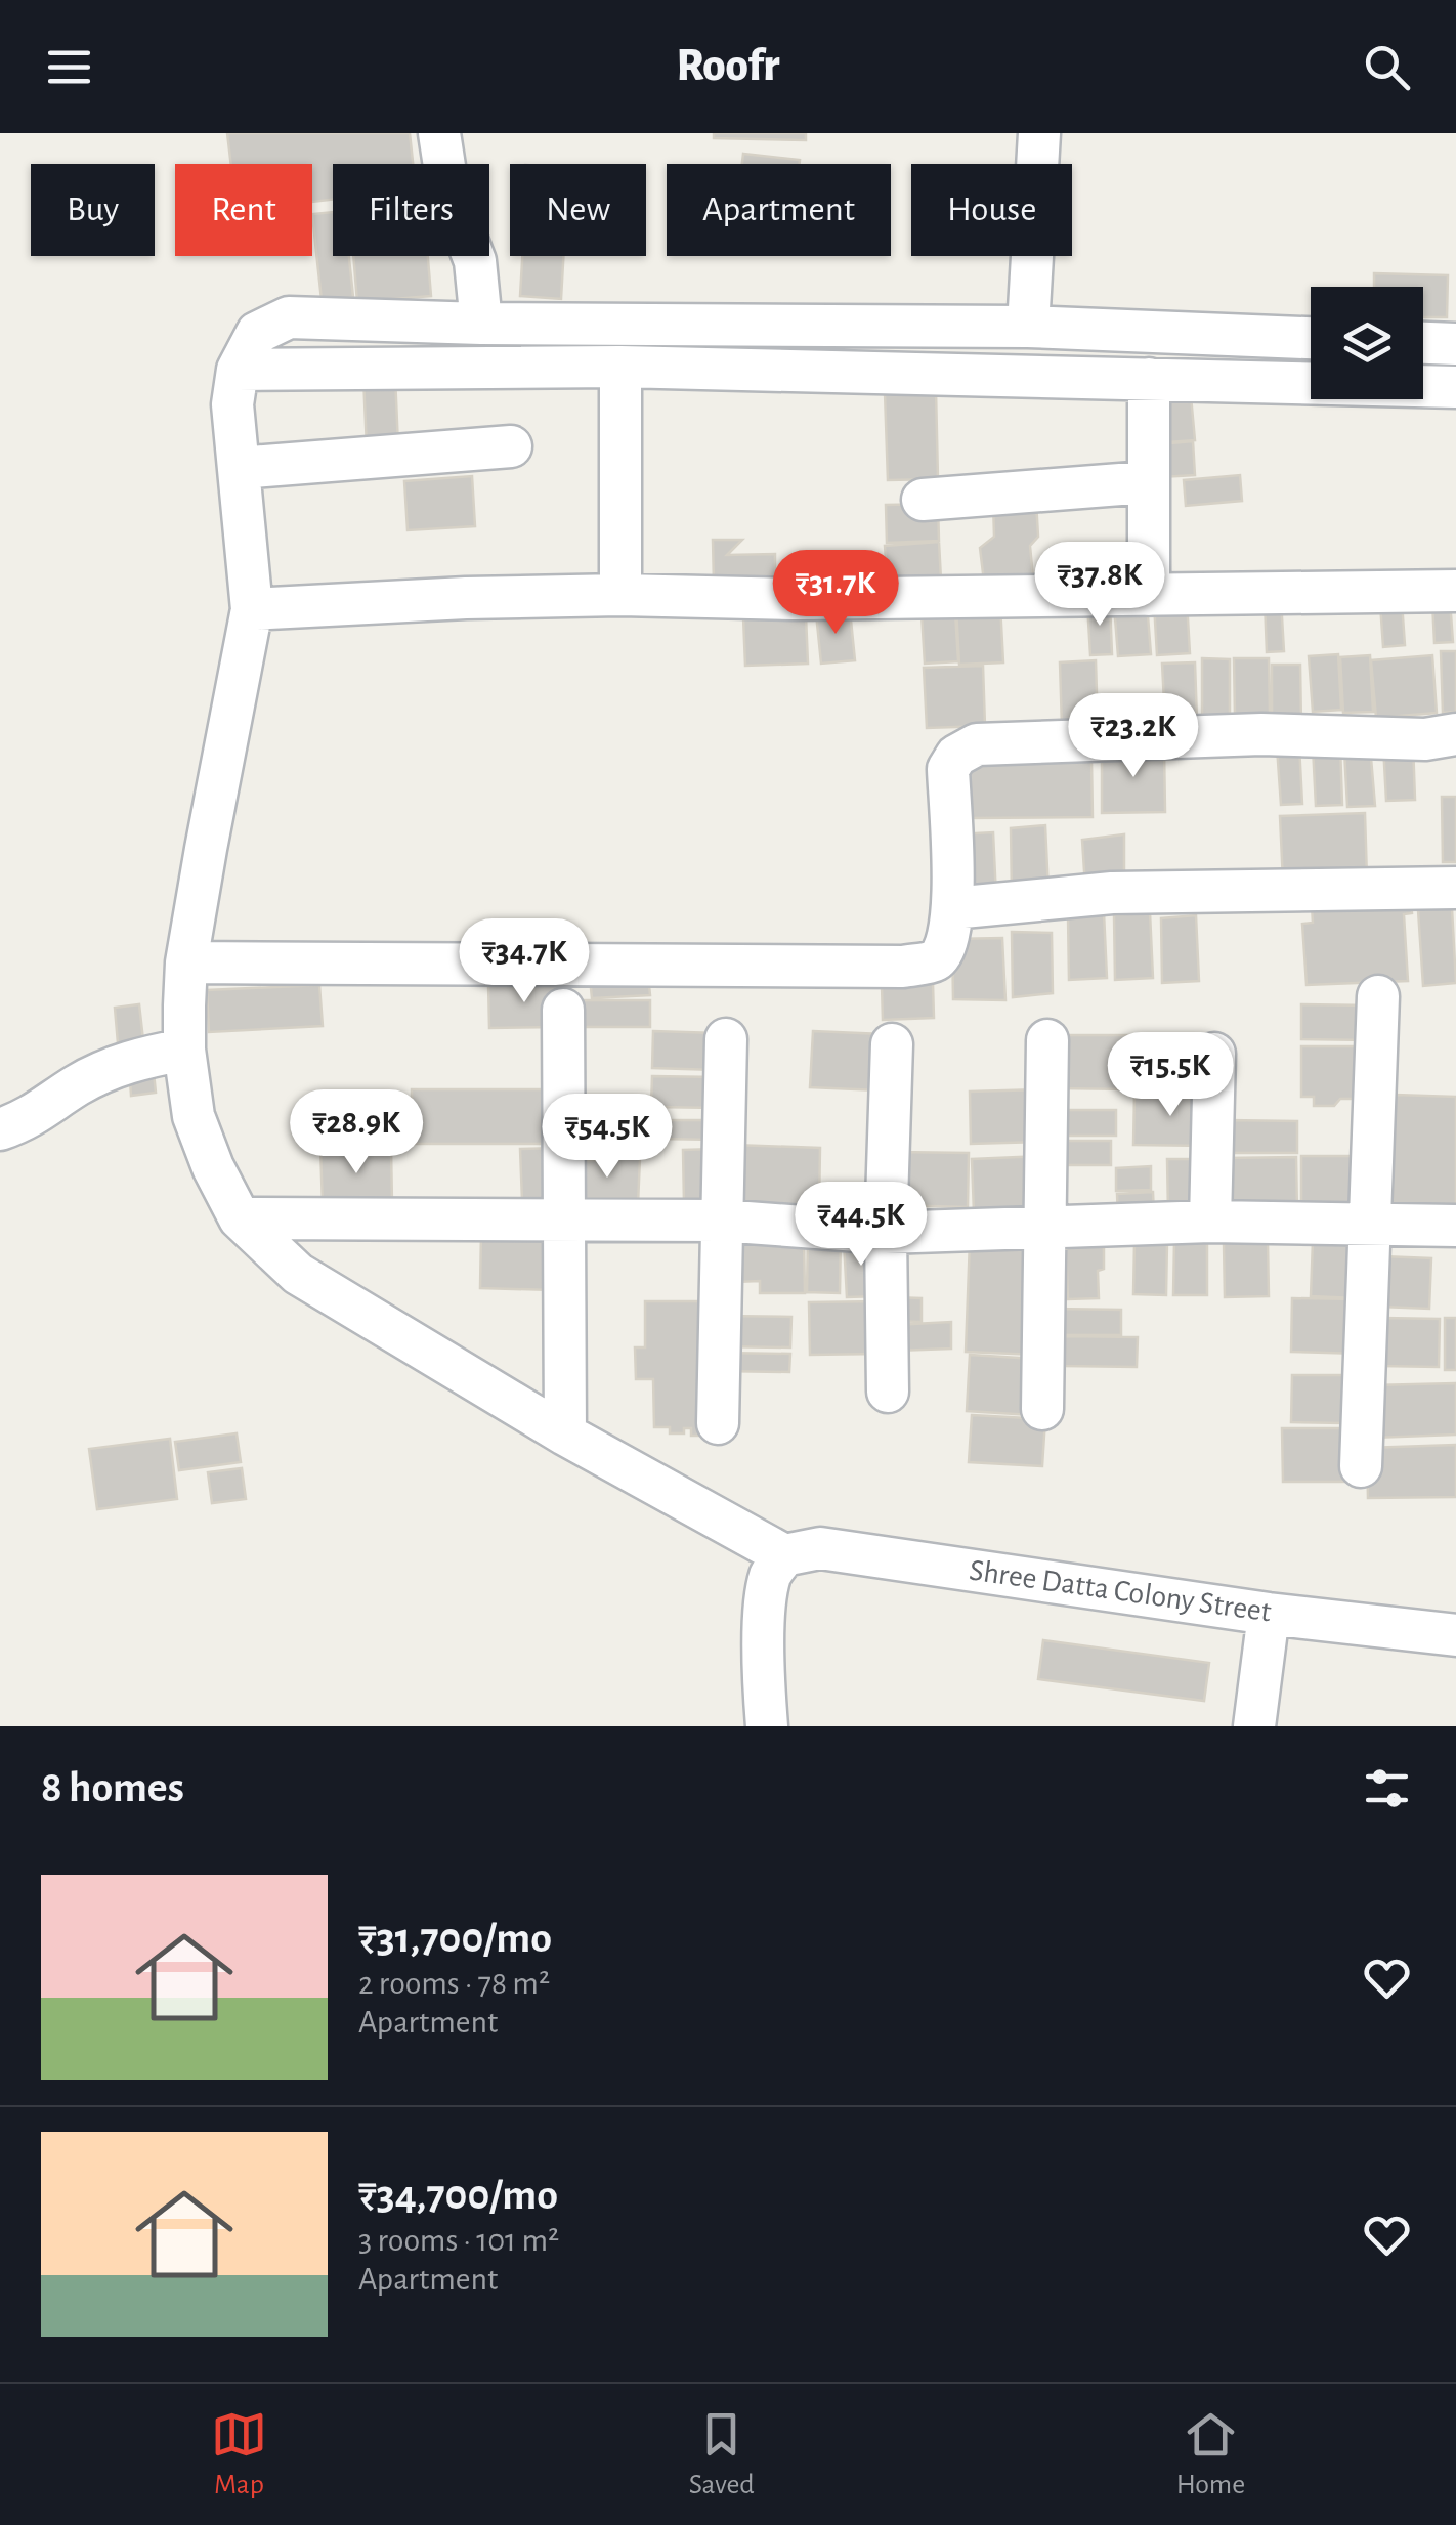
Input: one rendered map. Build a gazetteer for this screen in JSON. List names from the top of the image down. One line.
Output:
{"streets":{"street":["Shree Datta Colony Street"]},"page":{"header":"Roofr","chip":["Buy","Rent","Filters","New","Apartment","House"],"price":["₹37.8K","₹31.7K","₹23.2K","₹34.7K","₹15.5K","₹28.9K","₹54.5K","₹44.5K"],"heading":"8 homes","list":[{"name":"₹31,700/mo","note":"2 rooms · 78 m² · Apartment"},{"name":"₹34,700/mo","note":"3 rooms · 101 m² · Apartment"}],"tabs":["Map","Saved","Home"]}}
